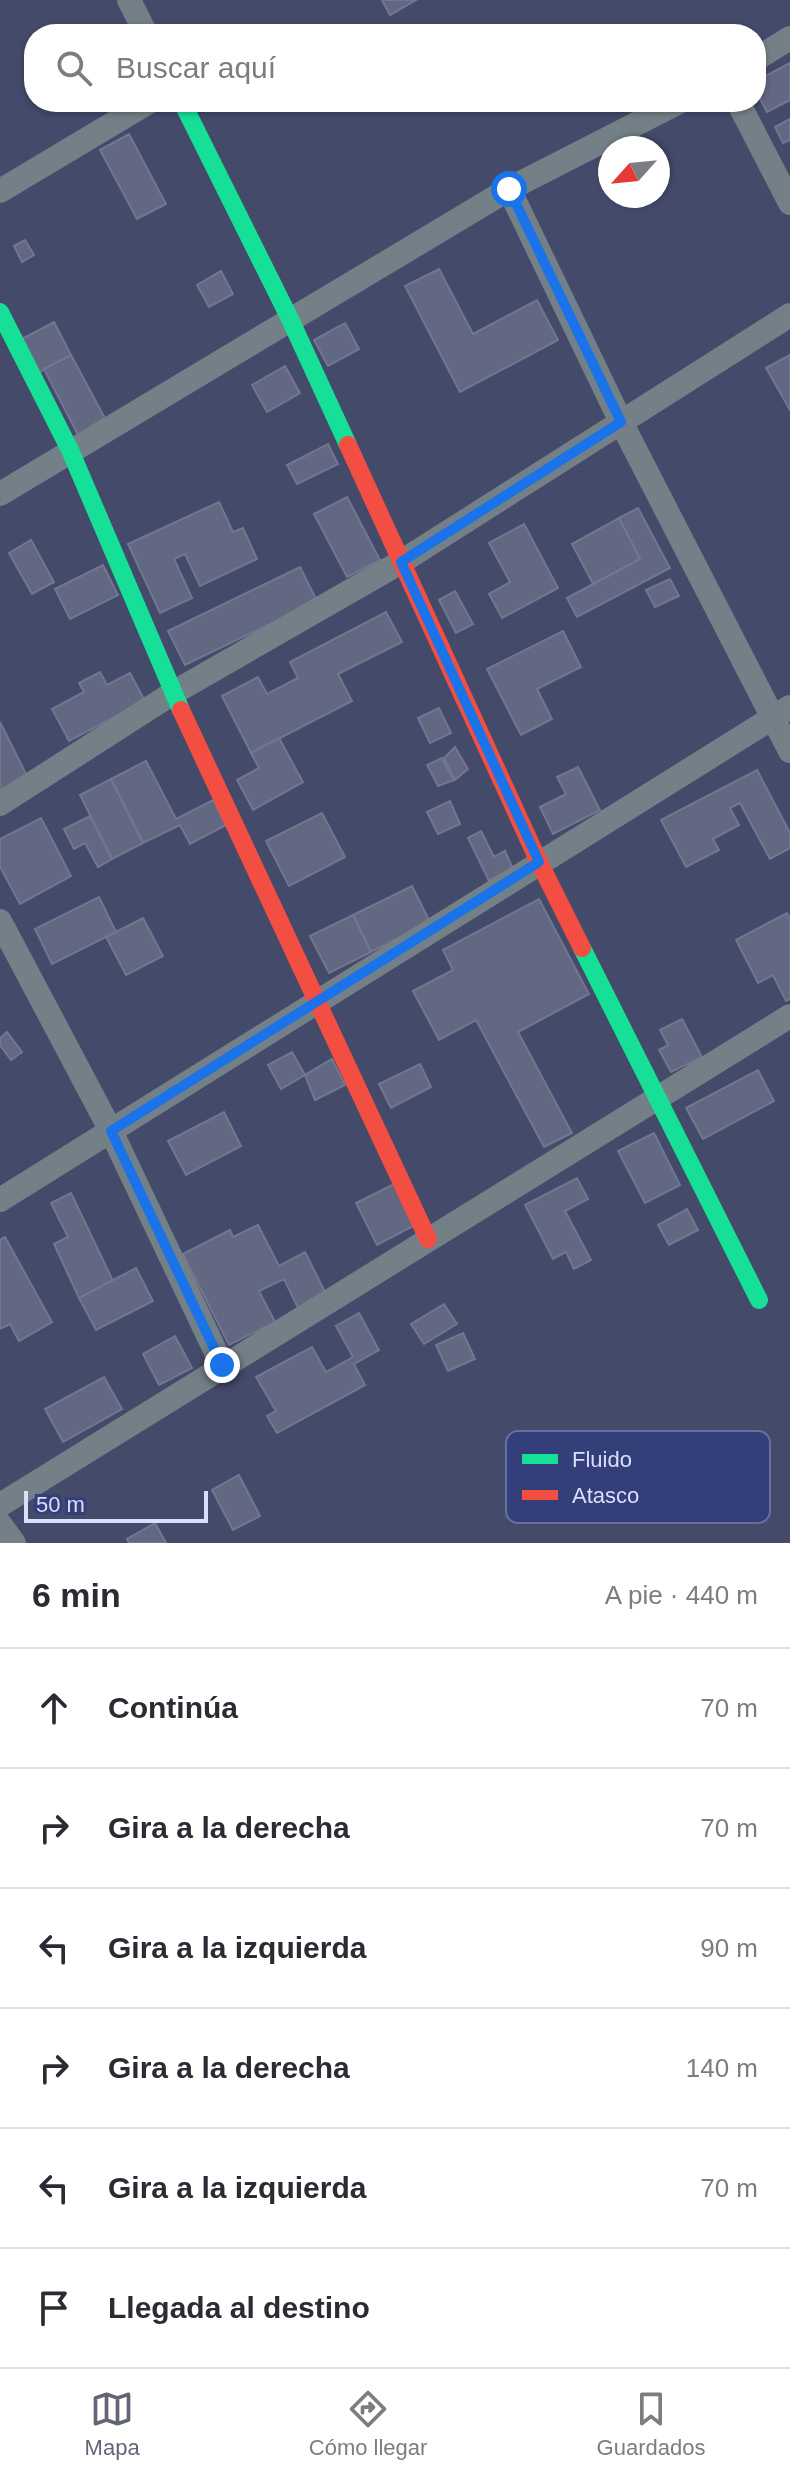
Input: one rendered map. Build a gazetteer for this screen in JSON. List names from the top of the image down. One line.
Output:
{"legend":["Fluido","Atasco"],"scale_bar":"50 m","north":"bottom left","page":{"search":"Buscar aquí","scale":"50 m","heading":["6 min","A pie · 440 m"],"list":[["Continúa","70 m"],["Gira a la derecha","70 m"],["Gira a la izquierda","90 m"],["Gira a la derecha","140 m"],["Gira a la izquierda","70 m"],"Llegada al destino"],"nav":["Mapa","Cómo llegar","Guardados"]}}
